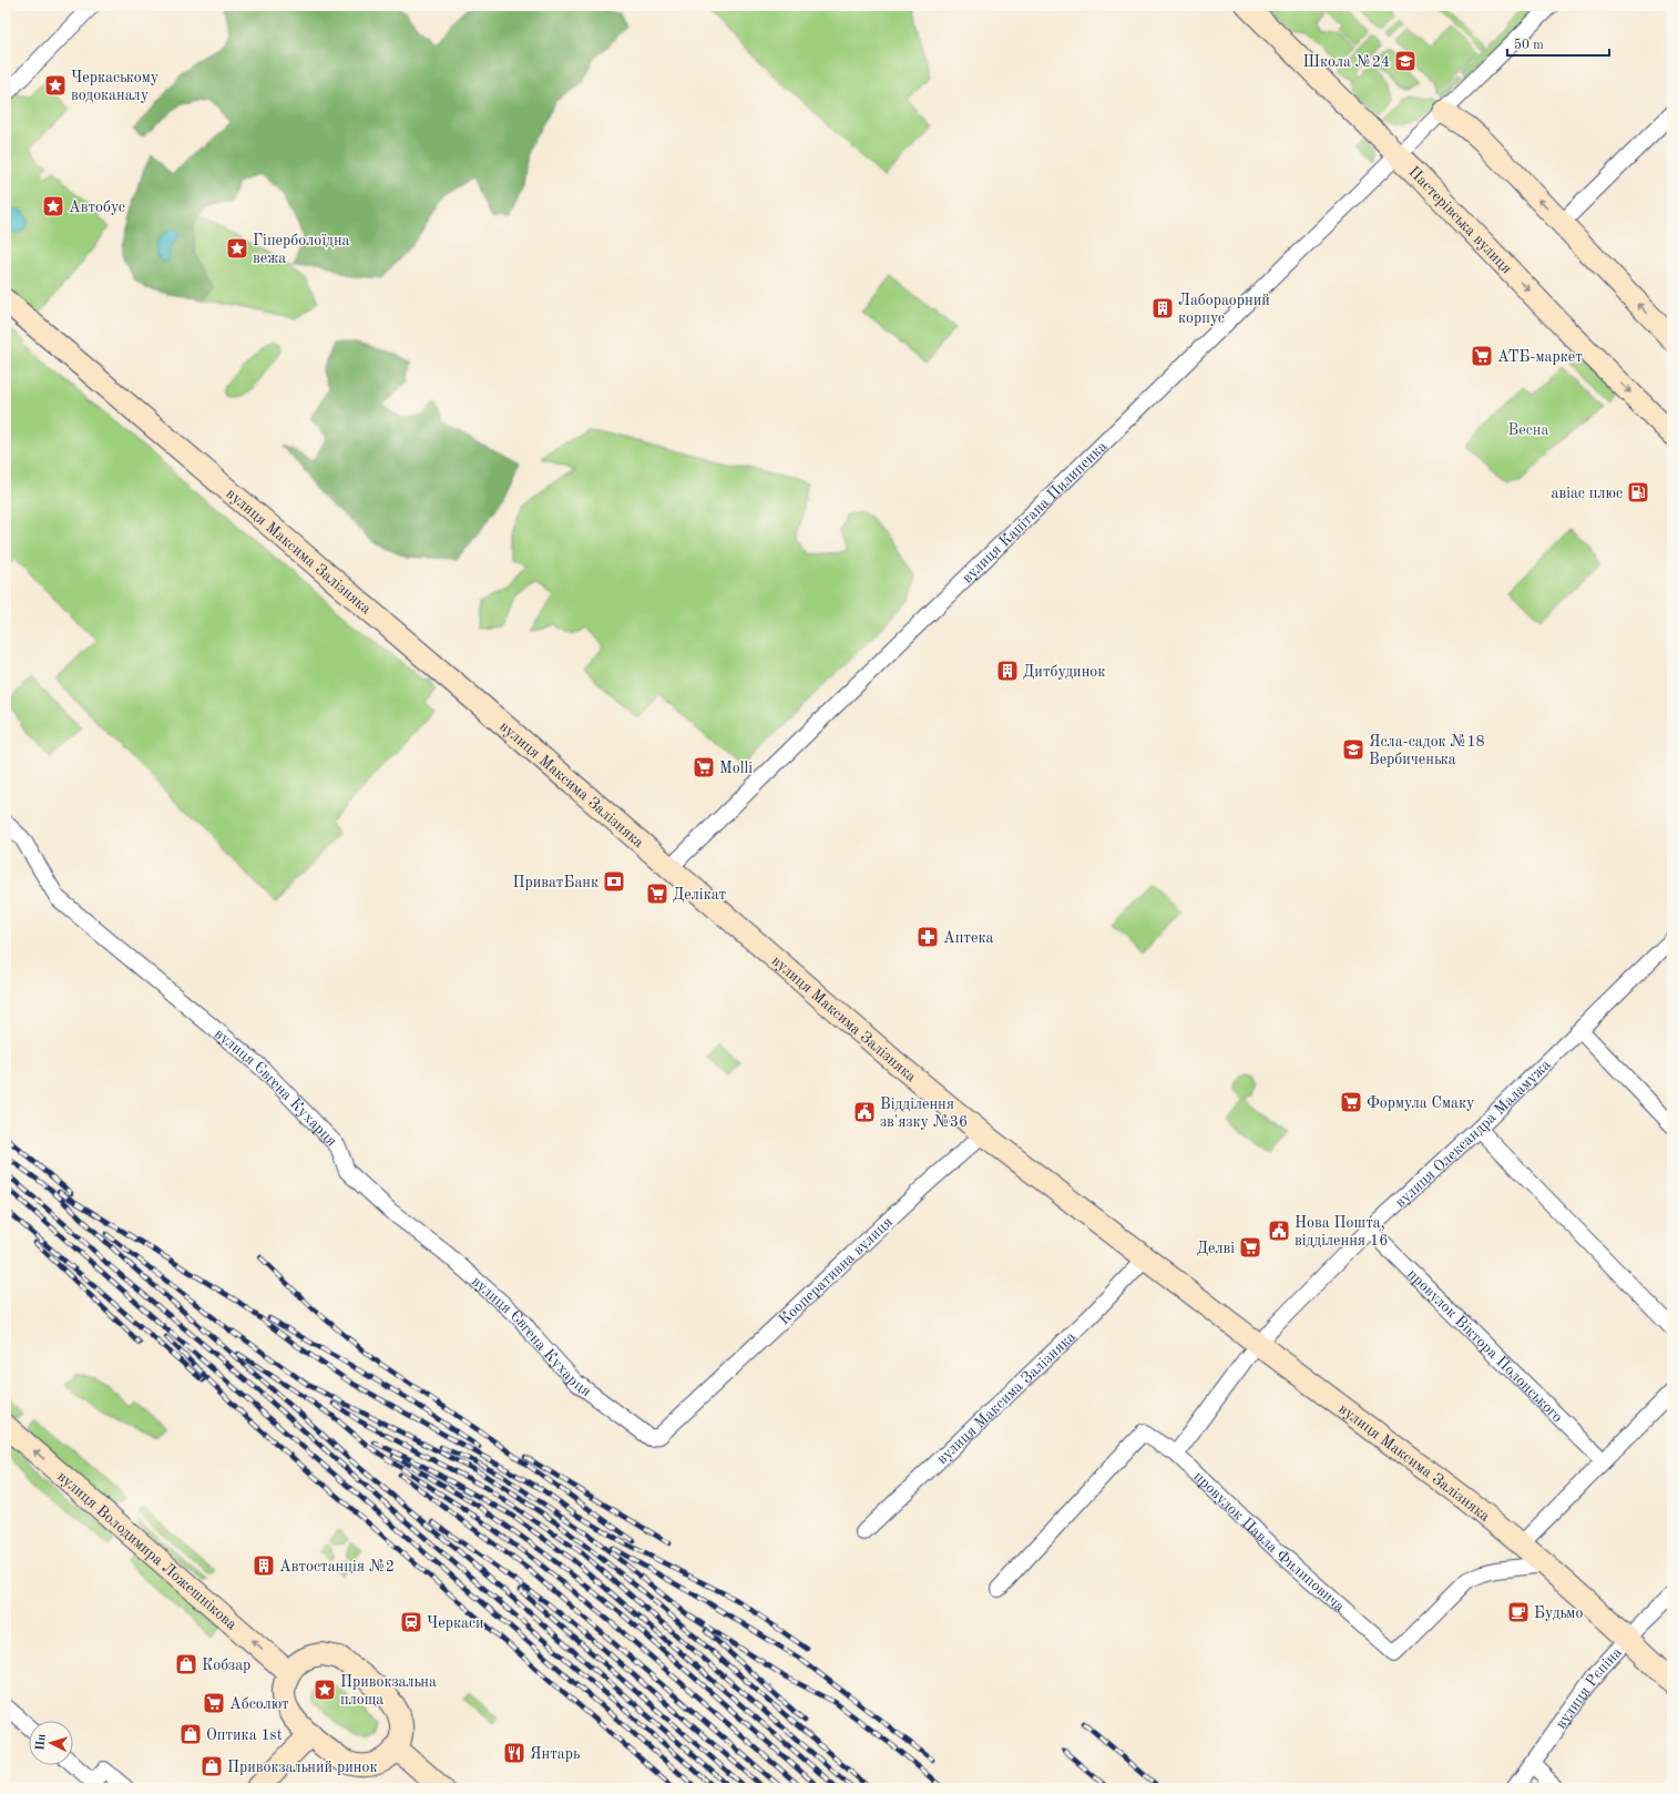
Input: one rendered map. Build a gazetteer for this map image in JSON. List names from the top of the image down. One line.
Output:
{"streets":{"main road":["Пастерівська вулиця","вулиця Максима Залізняка","вулиця Володимира Ложешнікова"],"street":["вулиця Капітана Пилипенка","вулиця Євгена Кухарця","вулиця Олександра Маламужа","Кооперативна вулиця","провулок Віктора Полонського","провулок Павла Филиповича","вулиця Рєпіна"]},"crossings":[["Пастерівська вулиця","вулиця Капітана Пилипенка"],["вулиця Капітана Пилипенка","вулиця Максима Залізняка"],["вулиця Максима Залізняка","вулиця Олександра Маламужа"],["вулиця Максима Залізняка","Кооперативна вулиця"],["вулиця Максима Залізняка","провулок Павла Филиповича"],["вулиця Максима Залізняка","вулиця Рєпіна"],["вулиця Євгена Кухарця","Кооперативна вулиця"],["вулиця Олександра Маламужа","провулок Віктора Полонського"],["вулиця Олександра Маламужа","провулок Павла Филиповича"]],"one_way":["вулиця Володимира Ложешнікова"],"parks":["Весна"],"places":{"school or university":["Школа №24","Ясла-садок №18 Вербиченька"],"place":["Черкаському водоканалу","Автобус","Гіперболоїдна вежа","Привокзальна площа"],"building":["Лабораорний корпус","Дитбудинок","Автостанція №2"],"supermarket":["АТБ-маркет","Molli","Делікат","Формула Смаку","Делві","Абсолют"],"fuel station":["авіас плюс"],"bank":["ПриватБанк"],"pharmacy":["Аптека"],"public building":["Відділення зв'язку №36","Нова Пошта, відділення 16"],"cafe":["Будьмо"],"station":["Черкаси"],"shop":["Кобзар","Оптика 1st","Привокзальний ринок"],"restaurant":["Янтарь"]},"scale_bar":"50 m","north":"left"}
